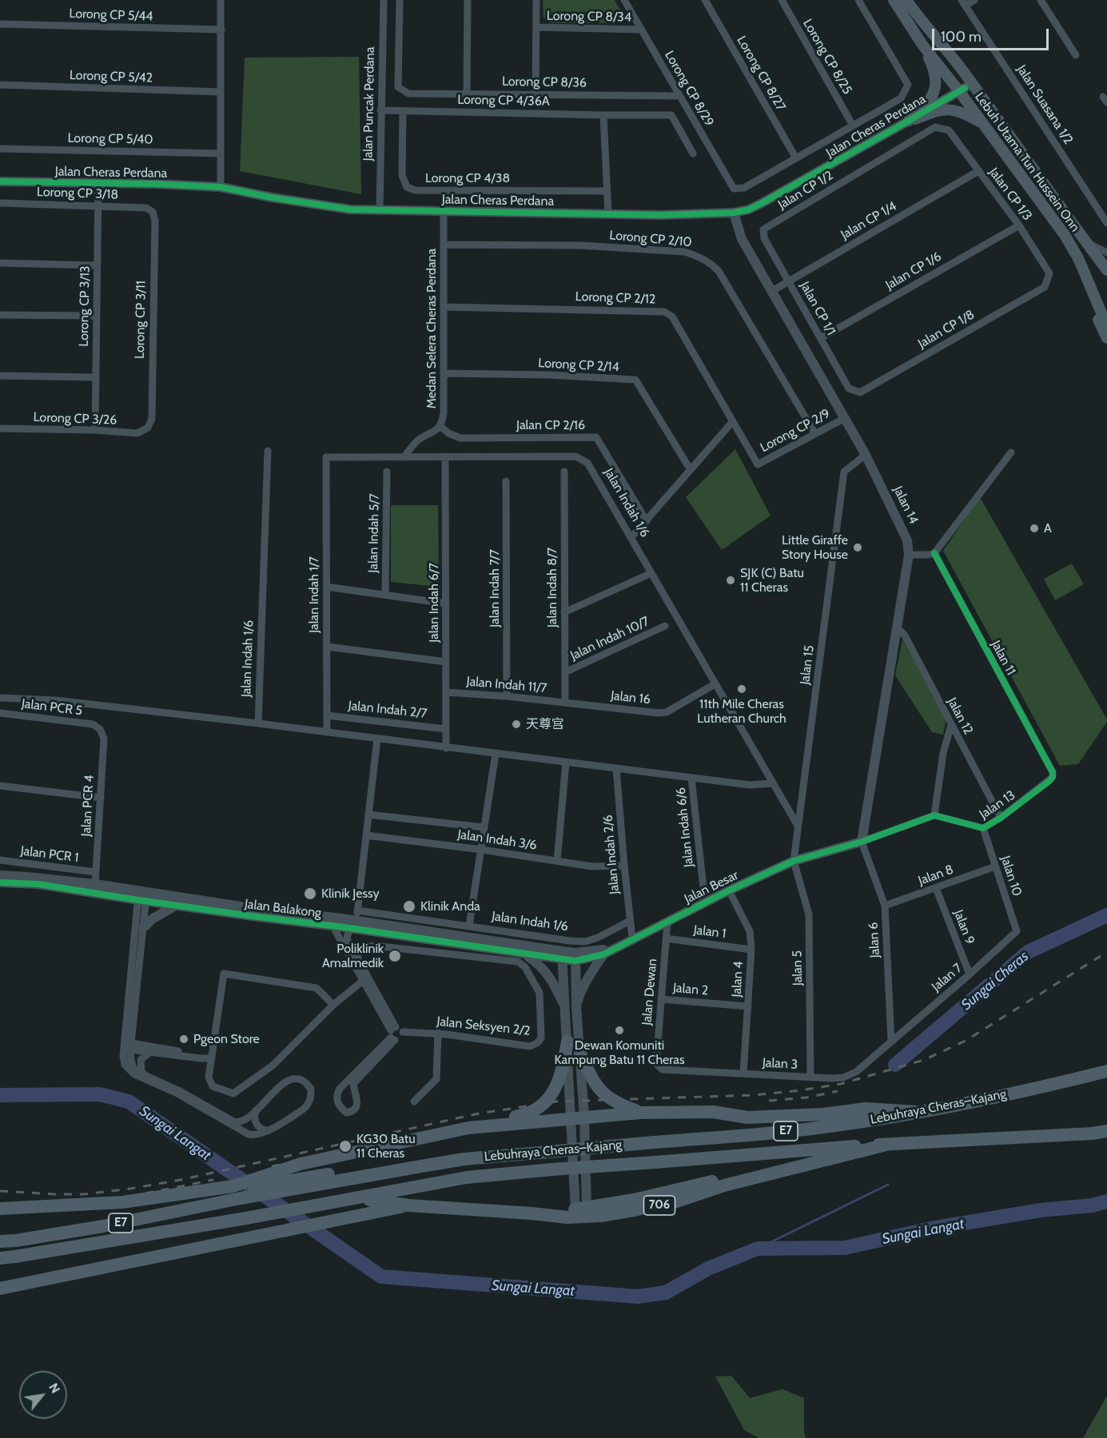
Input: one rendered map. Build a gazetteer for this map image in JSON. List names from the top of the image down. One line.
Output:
{"streets":{"highway":["Lebuhraya Cheras–Kajang","E7","706"],"main road":["Lebuh Utama Tun Hussein Onn"],"street":["Lorong CP 5/44","Lorong CP 8/34","Lorong CP 8/25","Lorong CP 8/27","Lorong CP 5/42","Lorong CP 8/36","Lorong CP 8/29","Lorong CP 4/36A","Jalan Puncak Perdana","Jalan Suasana 1/2","Jalan Cheras Perdana","Lorong CP 5/40","Lorong CP 4/38","Jalan CP 1/2","Lorong CP 3/18","Jalan CP 1/3","Jalan CP 1/4","Lorong CP 2/10","Jalan CP 1/6","Lorong CP 2/12","Lorong CP 3/13","Jalan CP 1/1","Lorong CP 3/11","Medan Selera Cheras Perdana","Jalan CP 1/8","Lorong CP 2/14","Lorong CP 3/26","Jalan CP 2/16","Lorong CP 2/9","Jalan Indah 1/6","Jalan 14","Jalan Indah 5/7","Jalan Indah 8/7","Jalan Indah 7/7","Jalan Indah 1/7","Jalan Indah 6/7","Jalan Indah 10/7","Jalan 11","Jalan 15","Jalan Indah 11/7","Jalan 16","Jalan PCR 5","Jalan Indah 2/7","Jalan 12","Jalan 13","Jalan PCR 4","Jalan Indah 6/6","Jalan Indah 3/6","Jalan PCR 1","Jalan Indah 2/6","Jalan 8","Jalan 10","Jalan Besar","Jalan Balakong","Jalan 9","Jalan 1","Jalan 6","Jalan 5","Jalan 7","Jalan 4","Jalan 2","Jalan Dewan","Jalan Seksyen 2/2","Jalan 3"]},"crossings":[["Lorong CP 8/34","Lorong CP 8/29"],["Lorong CP 8/27","Lorong CP 8/29"],["Lorong CP 8/36","Lorong CP 8/29"],["Lorong CP 4/36A","Jalan Puncak Perdana"],["Lorong CP 4/36A","Lorong CP 4/38"],["Jalan Puncak Perdana","Jalan Cheras Perdana"],["Jalan Cheras Perdana","Lebuh Utama Tun Hussein Onn"],["Jalan Cheras Perdana","Lorong CP 3/13"],["Jalan Cheras Perdana","Medan Selera Cheras Perdana"],["Jalan Cheras Perdana","Jalan 14"],["Jalan CP 1/2","Jalan CP 1/3"],["Jalan CP 1/2","Jalan CP 1/1"],["Lorong CP 3/18","Lorong CP 3/13"],["Lorong CP 3/18","Lorong CP 3/11"],["Jalan CP 1/3","Jalan CP 1/4"],["Jalan CP 1/3","Jalan CP 1/6"],["Jalan CP 1/3","Jalan CP 1/8"],["Jalan CP 1/4","Jalan CP 1/1"],["Jalan CP 1/4","Jalan 14"],["Lorong CP 2/10","Medan Selera Cheras Perdana"],["Lorong CP 2/10","Lorong CP 2/9"],["Jalan CP 1/6","Jalan CP 1/1"],["Lorong CP 2/12","Medan Selera Cheras Perdana"],["Lorong CP 2/12","Lorong CP 2/9"],["Lorong CP 3/13","Lorong CP 3/26"],["Jalan CP 1/1","Jalan CP 1/8"],["Lorong CP 3/11","Lorong CP 3/26"],["Medan Selera Cheras Perdana","Lorong CP 2/14"],["Medan Selera Cheras Perdana","Jalan CP 2/16"],["Medan Selera Cheras Perdana","Jalan Indah 1/6"],["Lorong CP 2/9","Jalan 14"],["Jalan Indah 1/6","Jalan Indah 1/7"],["Jalan Indah 1/6","Jalan Indah 6/7"],["Jalan Indah 1/6","Jalan 15"],["Jalan Indah 1/6","Jalan 16"],["Jalan Indah 1/6","Jalan Indah 2/6"],["Jalan Indah 1/6","Jalan Balakong"],["Jalan 14","Jalan 15"],["Jalan 14","Jalan 12"],["Jalan 14","Jalan Besar"],["Jalan 14","Jalan 6"],["Jalan Indah 8/7","Jalan Indah 10/7"],["Jalan Indah 8/7","Jalan Indah 11/7"],["Jalan Indah 8/7","Jalan 16"],["Jalan Indah 7/7","Jalan Indah 11/7"],["Jalan Indah 1/7","Jalan Indah 2/7"],["Jalan Indah 6/7","Jalan Indah 11/7"],["Jalan Indah 6/7","Jalan Indah 2/7"],["Jalan 11","Jalan 13"],["Jalan 15","Jalan Besar"],["Jalan 15","Jalan 5"],["Jalan Indah 11/7","Jalan 16"],["Jalan PCR 5","Jalan PCR 4"],["Jalan 12","Jalan 13"],["Jalan 13","Jalan 10"],["Jalan PCR 4","Jalan PCR 1"],["Jalan PCR 4","Jalan Balakong"],["Jalan Indah 6/6","Jalan Besar"],["Jalan Indah 3/6","Jalan Indah 2/6"],["Jalan Indah 2/6","Jalan Besar"],["Jalan 8","Jalan 10"],["Jalan 8","Jalan 9"],["Jalan 8","Jalan 6"],["Jalan 10","Jalan 7"],["Jalan Besar","Jalan 6"],["Jalan Besar","Jalan 5"],["Jalan Besar","Jalan 4"],["Jalan Besar","Jalan Dewan"],["Jalan 9","Jalan 7"],["Jalan 1","Jalan 4"],["Jalan 1","Jalan Dewan"],["Jalan 6","Jalan 7"],["Jalan 6","Jalan 3"],["Jalan 5","Jalan 3"],["Jalan 7","Jalan 3"],["Jalan 4","Jalan 2"],["Jalan 4","Jalan 3"],["Jalan 2","Jalan Dewan"],["Jalan Dewan","Jalan 3"]],"water":["Sungai Cheras","Sungai Langat"],"places":["A","Little Giraffe Story House","SJK (C) Batu 11 Cheras","11th Mile Cheras Lutheran Church","天尊宫","Klinik Jessy","Klinik Anda","Poliklinik Amalmedik","Dewan Komuniti Kampung Batu 11 Cheras","Pgeon Store","KG30 Batu 11 Cheras"],"scale_bar":"100 m","north":"top right"}
